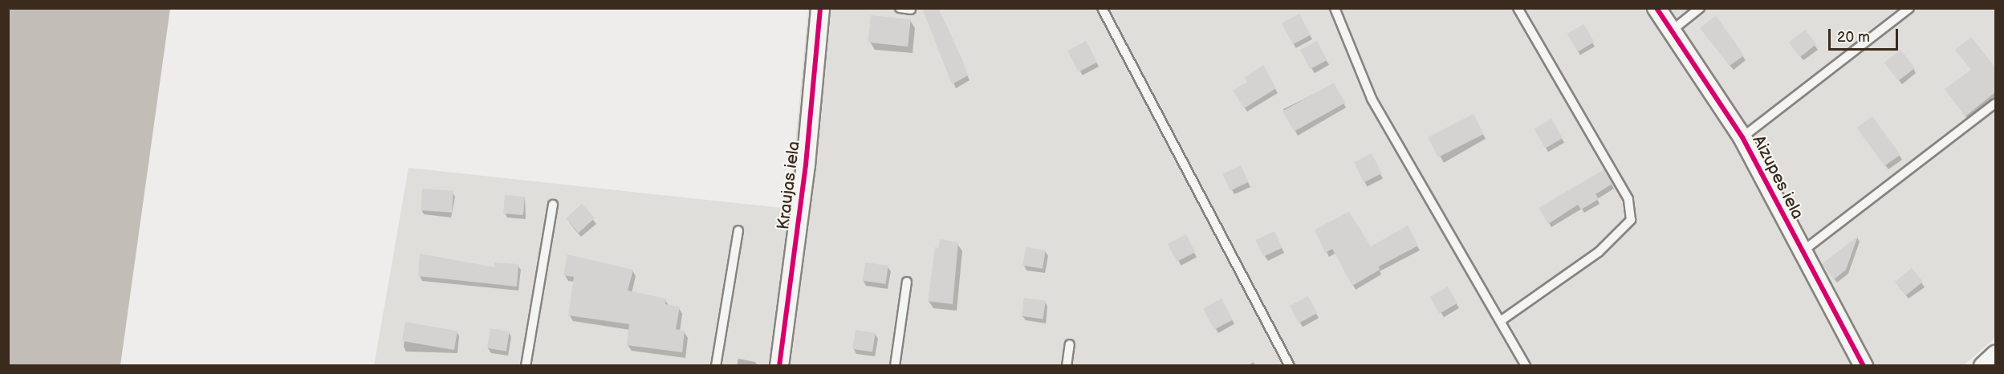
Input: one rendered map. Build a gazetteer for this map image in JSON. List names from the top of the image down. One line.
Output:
{"streets":{"street":["Aizupes iela","Kraujas iela"]},"scale_bar":"20 m"}
